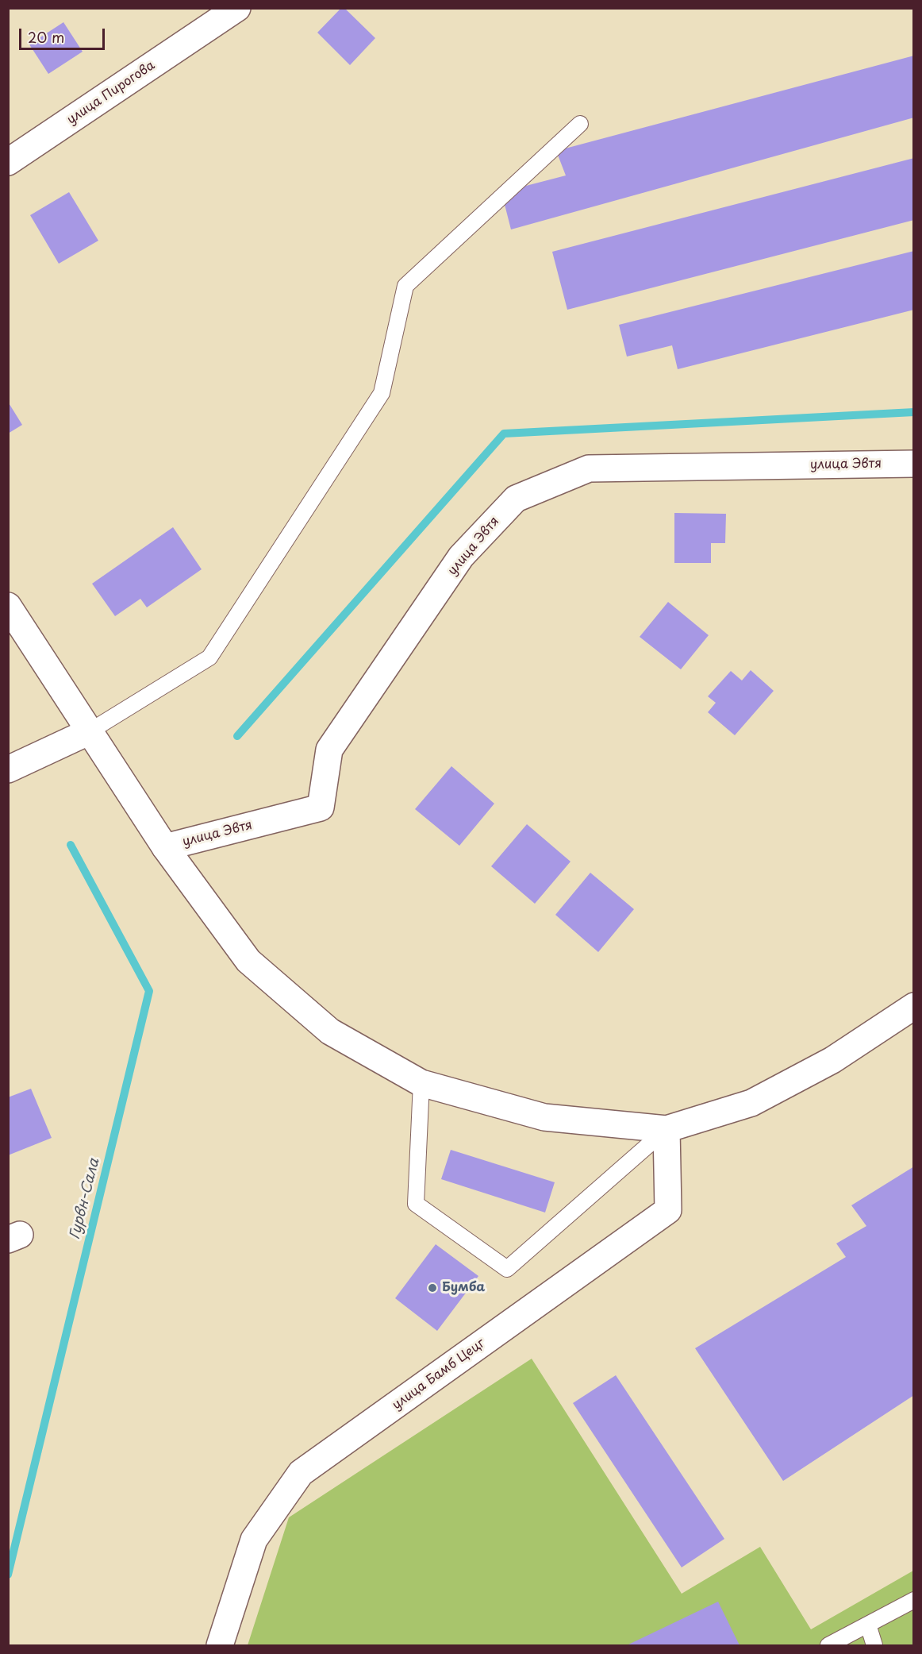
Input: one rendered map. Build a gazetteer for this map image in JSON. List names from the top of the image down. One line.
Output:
{"streets":{"main road":["улица Пирогова","улица Эвтя","улица Бамб Цецг"]},"water":["Гурвн-Сала"],"places":["Бумба"],"scale_bar":"20 m"}
